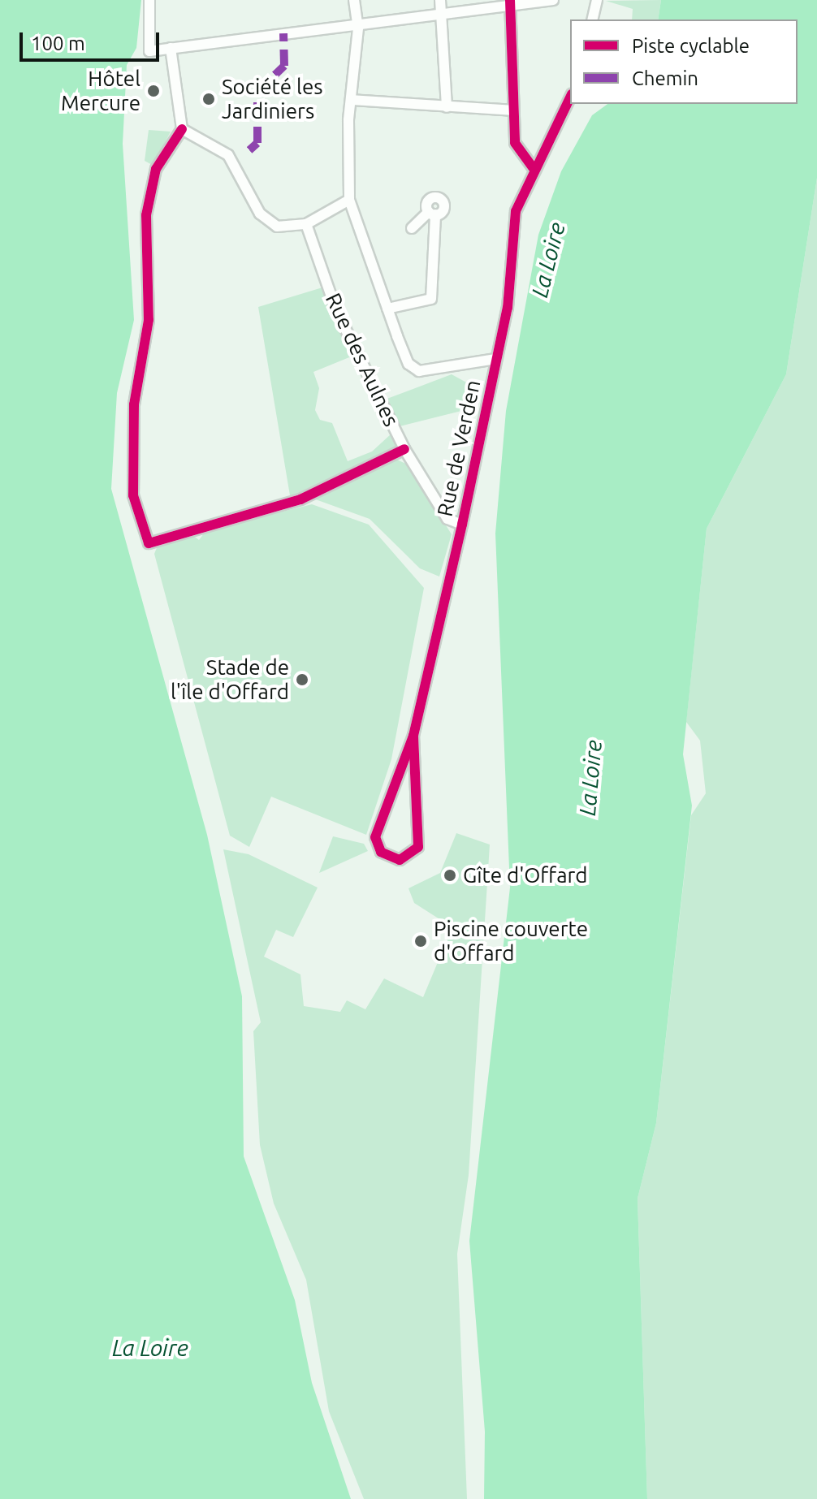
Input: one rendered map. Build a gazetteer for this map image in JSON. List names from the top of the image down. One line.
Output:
{"streets":{"street":["Rue des Aulnes","Rue de Verden"]},"crossings":[["Rue des Aulnes","Rue de Verden"]],"water":["La Loire"],"places":["Hôtel Mercure","Société les Jardiniers","Stade de l'île d'Offard","Gîte d'Offard","Piscine couverte d'Offard"],"legend":["Piste cyclable","Chemin"],"scale_bar":"100 m"}
